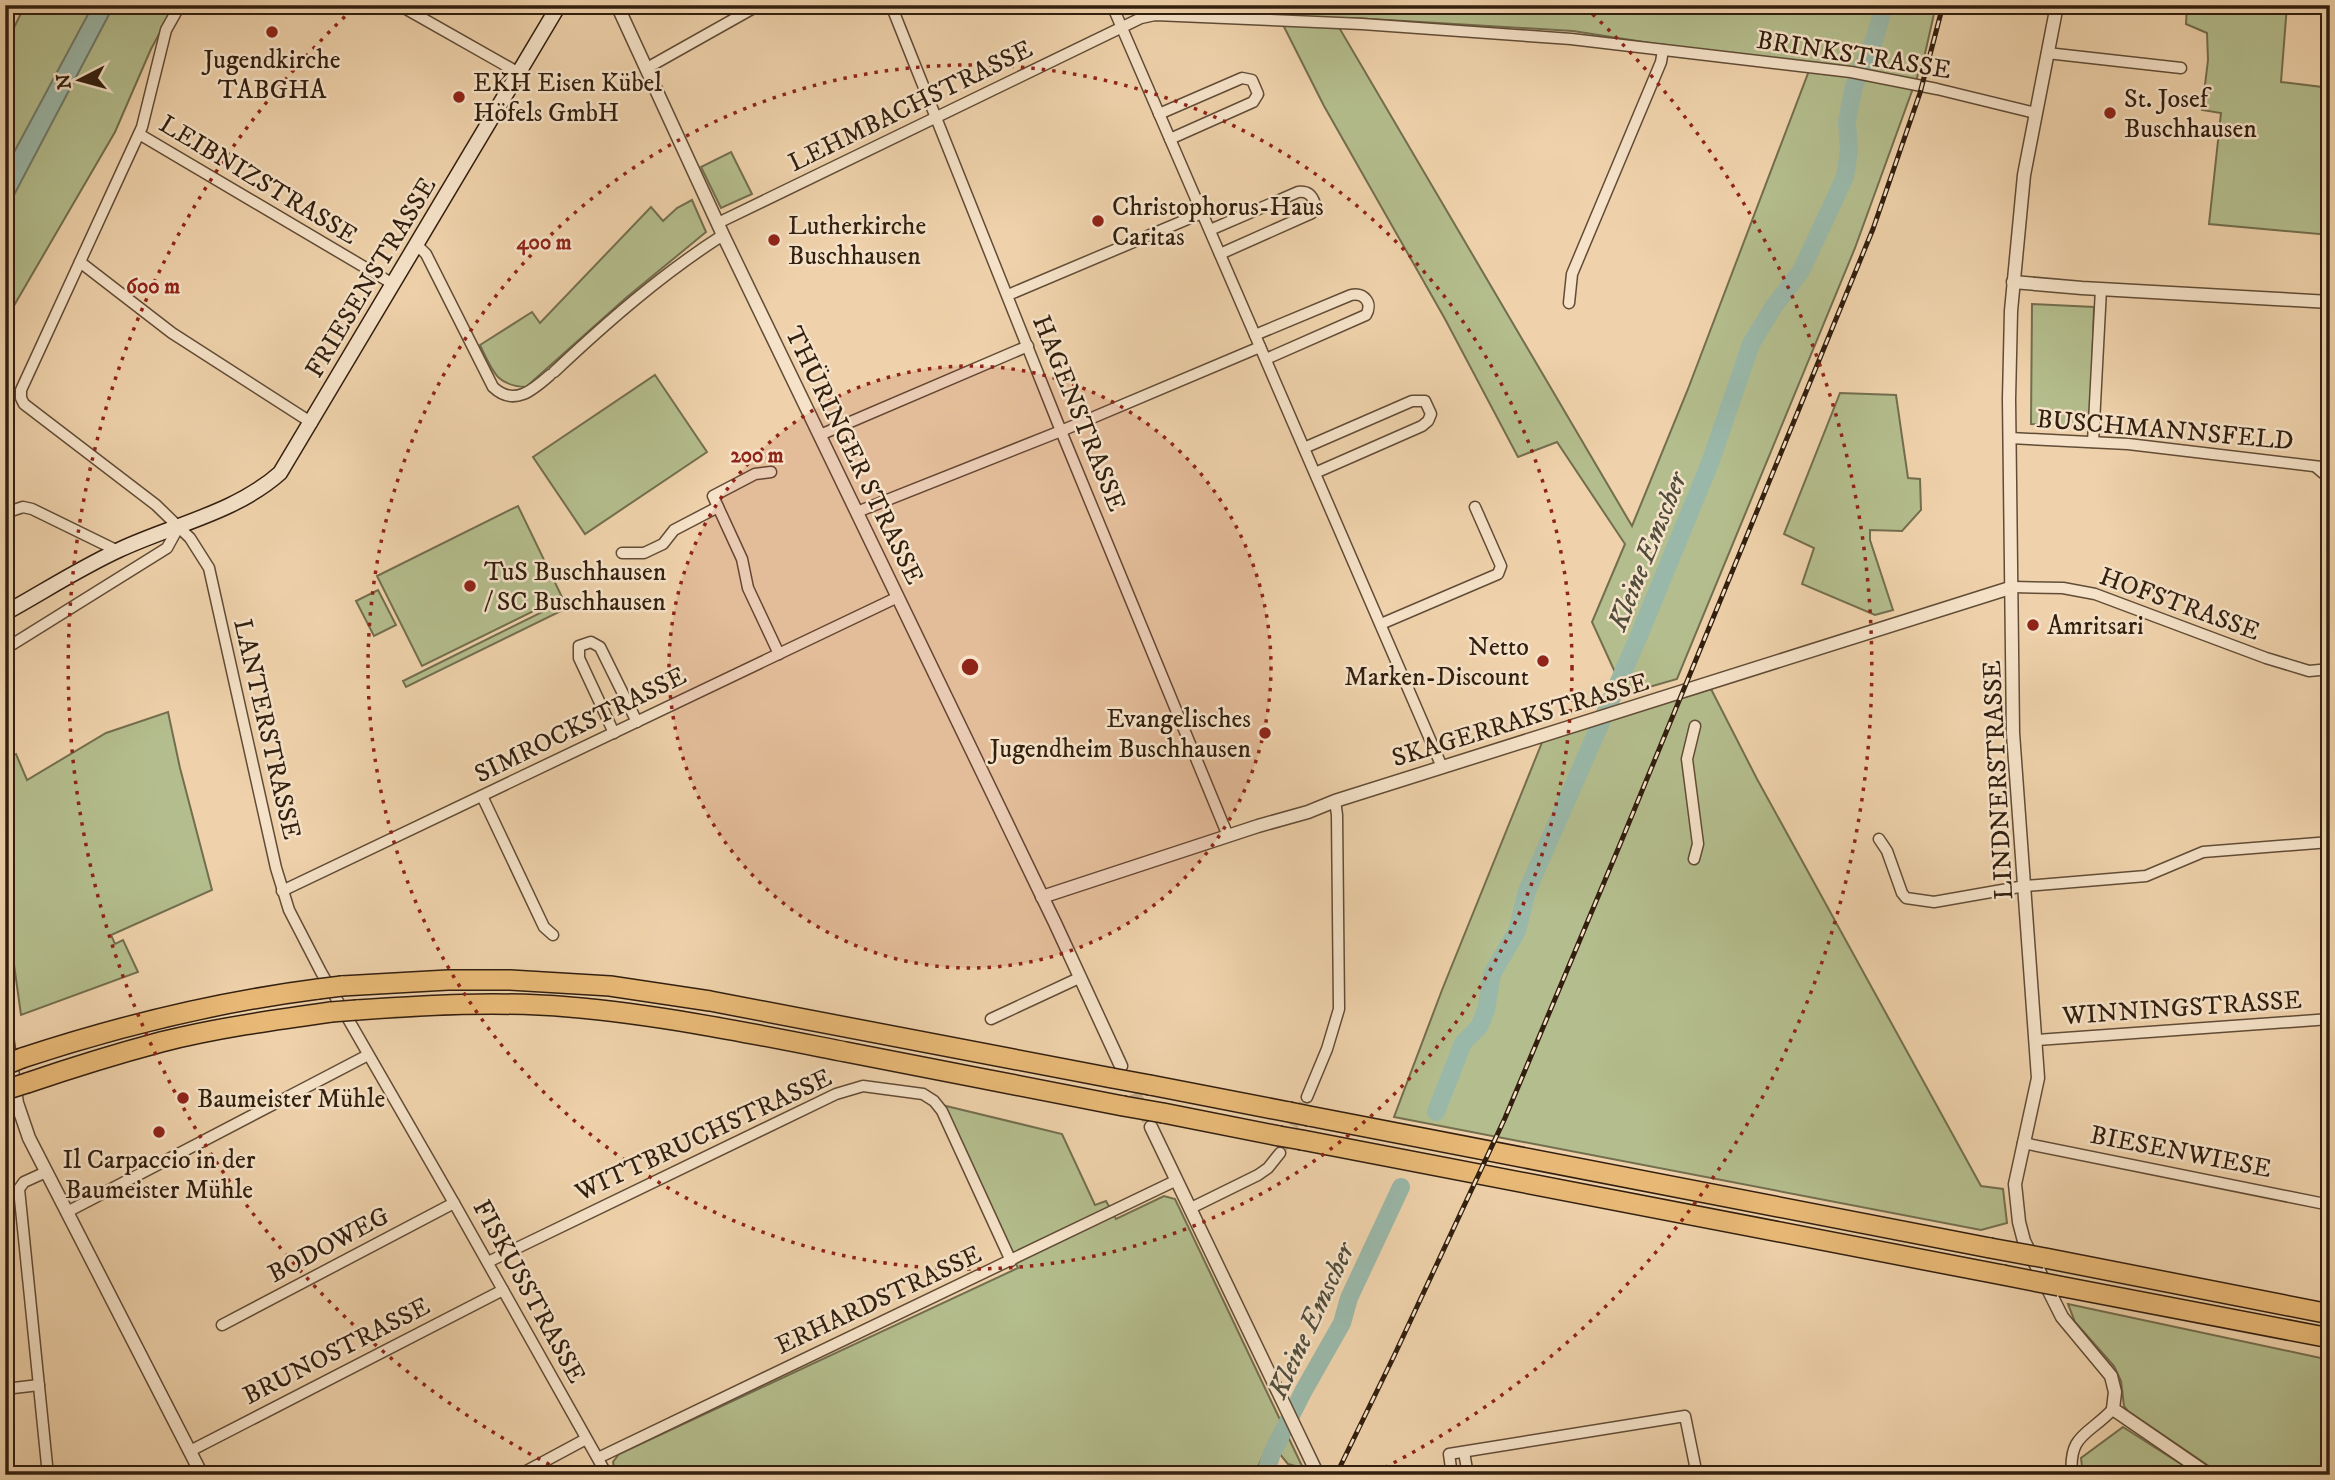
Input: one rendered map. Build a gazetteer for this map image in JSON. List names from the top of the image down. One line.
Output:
{"streets":{"main road":["FRIESENSTRASSE"],"street":["BRINKSTRASSE","LEHMBACHSTRASSE","LEIBNIZSTRASSE","HAGENSTRASSE","BUSCHMANNSFELD","THÜRINGER STRASSE","HOFSTRASSE","SKAGERRAKSTRASSE","SIMROCKSTRASSE","LANTERSTRASSE","LINDNERSTRASSE","WINNINGSTRASSE","WITTBRUCHSTRASSE","BIESENWIESE","BODOWEG","FISKUSSTRASSE","ERHARDSTRASSE","BRUNOSTRASSE"]},"crossings":[["BRINKSTRASSE","LEHMBACHSTRASSE"],["BRINKSTRASSE","LINDNERSTRASSE"],["LEHMBACHSTRASSE","FRIESENSTRASSE"],["LEHMBACHSTRASSE","HAGENSTRASSE"],["LEHMBACHSTRASSE","THÜRINGER STRASSE"],["LEIBNIZSTRASSE","FRIESENSTRASSE"],["FRIESENSTRASSE","LANTERSTRASSE"],["HAGENSTRASSE","SKAGERRAKSTRASSE"],["BUSCHMANNSFELD","LINDNERSTRASSE"],["THÜRINGER STRASSE","SKAGERRAKSTRASSE"],["THÜRINGER STRASSE","SIMROCKSTRASSE"],["HOFSTRASSE","SKAGERRAKSTRASSE"],["HOFSTRASSE","LINDNERSTRASSE"],["SKAGERRAKSTRASSE","LINDNERSTRASSE"],["SIMROCKSTRASSE","LANTERSTRASSE"],["LANTERSTRASSE","FISKUSSTRASSE"],["LINDNERSTRASSE","WINNINGSTRASSE"],["LINDNERSTRASSE","BIESENWIESE"],["WITTBRUCHSTRASSE","FISKUSSTRASSE"],["WITTBRUCHSTRASSE","ERHARDSTRASSE"],["BODOWEG","FISKUSSTRASSE"],["FISKUSSTRASSE","ERHARDSTRASSE"],["FISKUSSTRASSE","BRUNOSTRASSE"]],"water":["Kleine Emscher"],"places":["Jugendkirche TABGHA","EKH Eisen Kübel Höfels GmbH","St. Josef Buschhausen","Christophorus-Haus Caritas","Lutherkirche Buschhausen","TuS Buschhausen / SC Buschhausen","Amritsari","Netto Marken-Discount","Evangelisches Jugendheim Buschhausen","Baumeister Mühle","Il Carpaccio in der Baumeister Mühle"],"north":"left","rings":["400 m","600 m","200 m"]}
